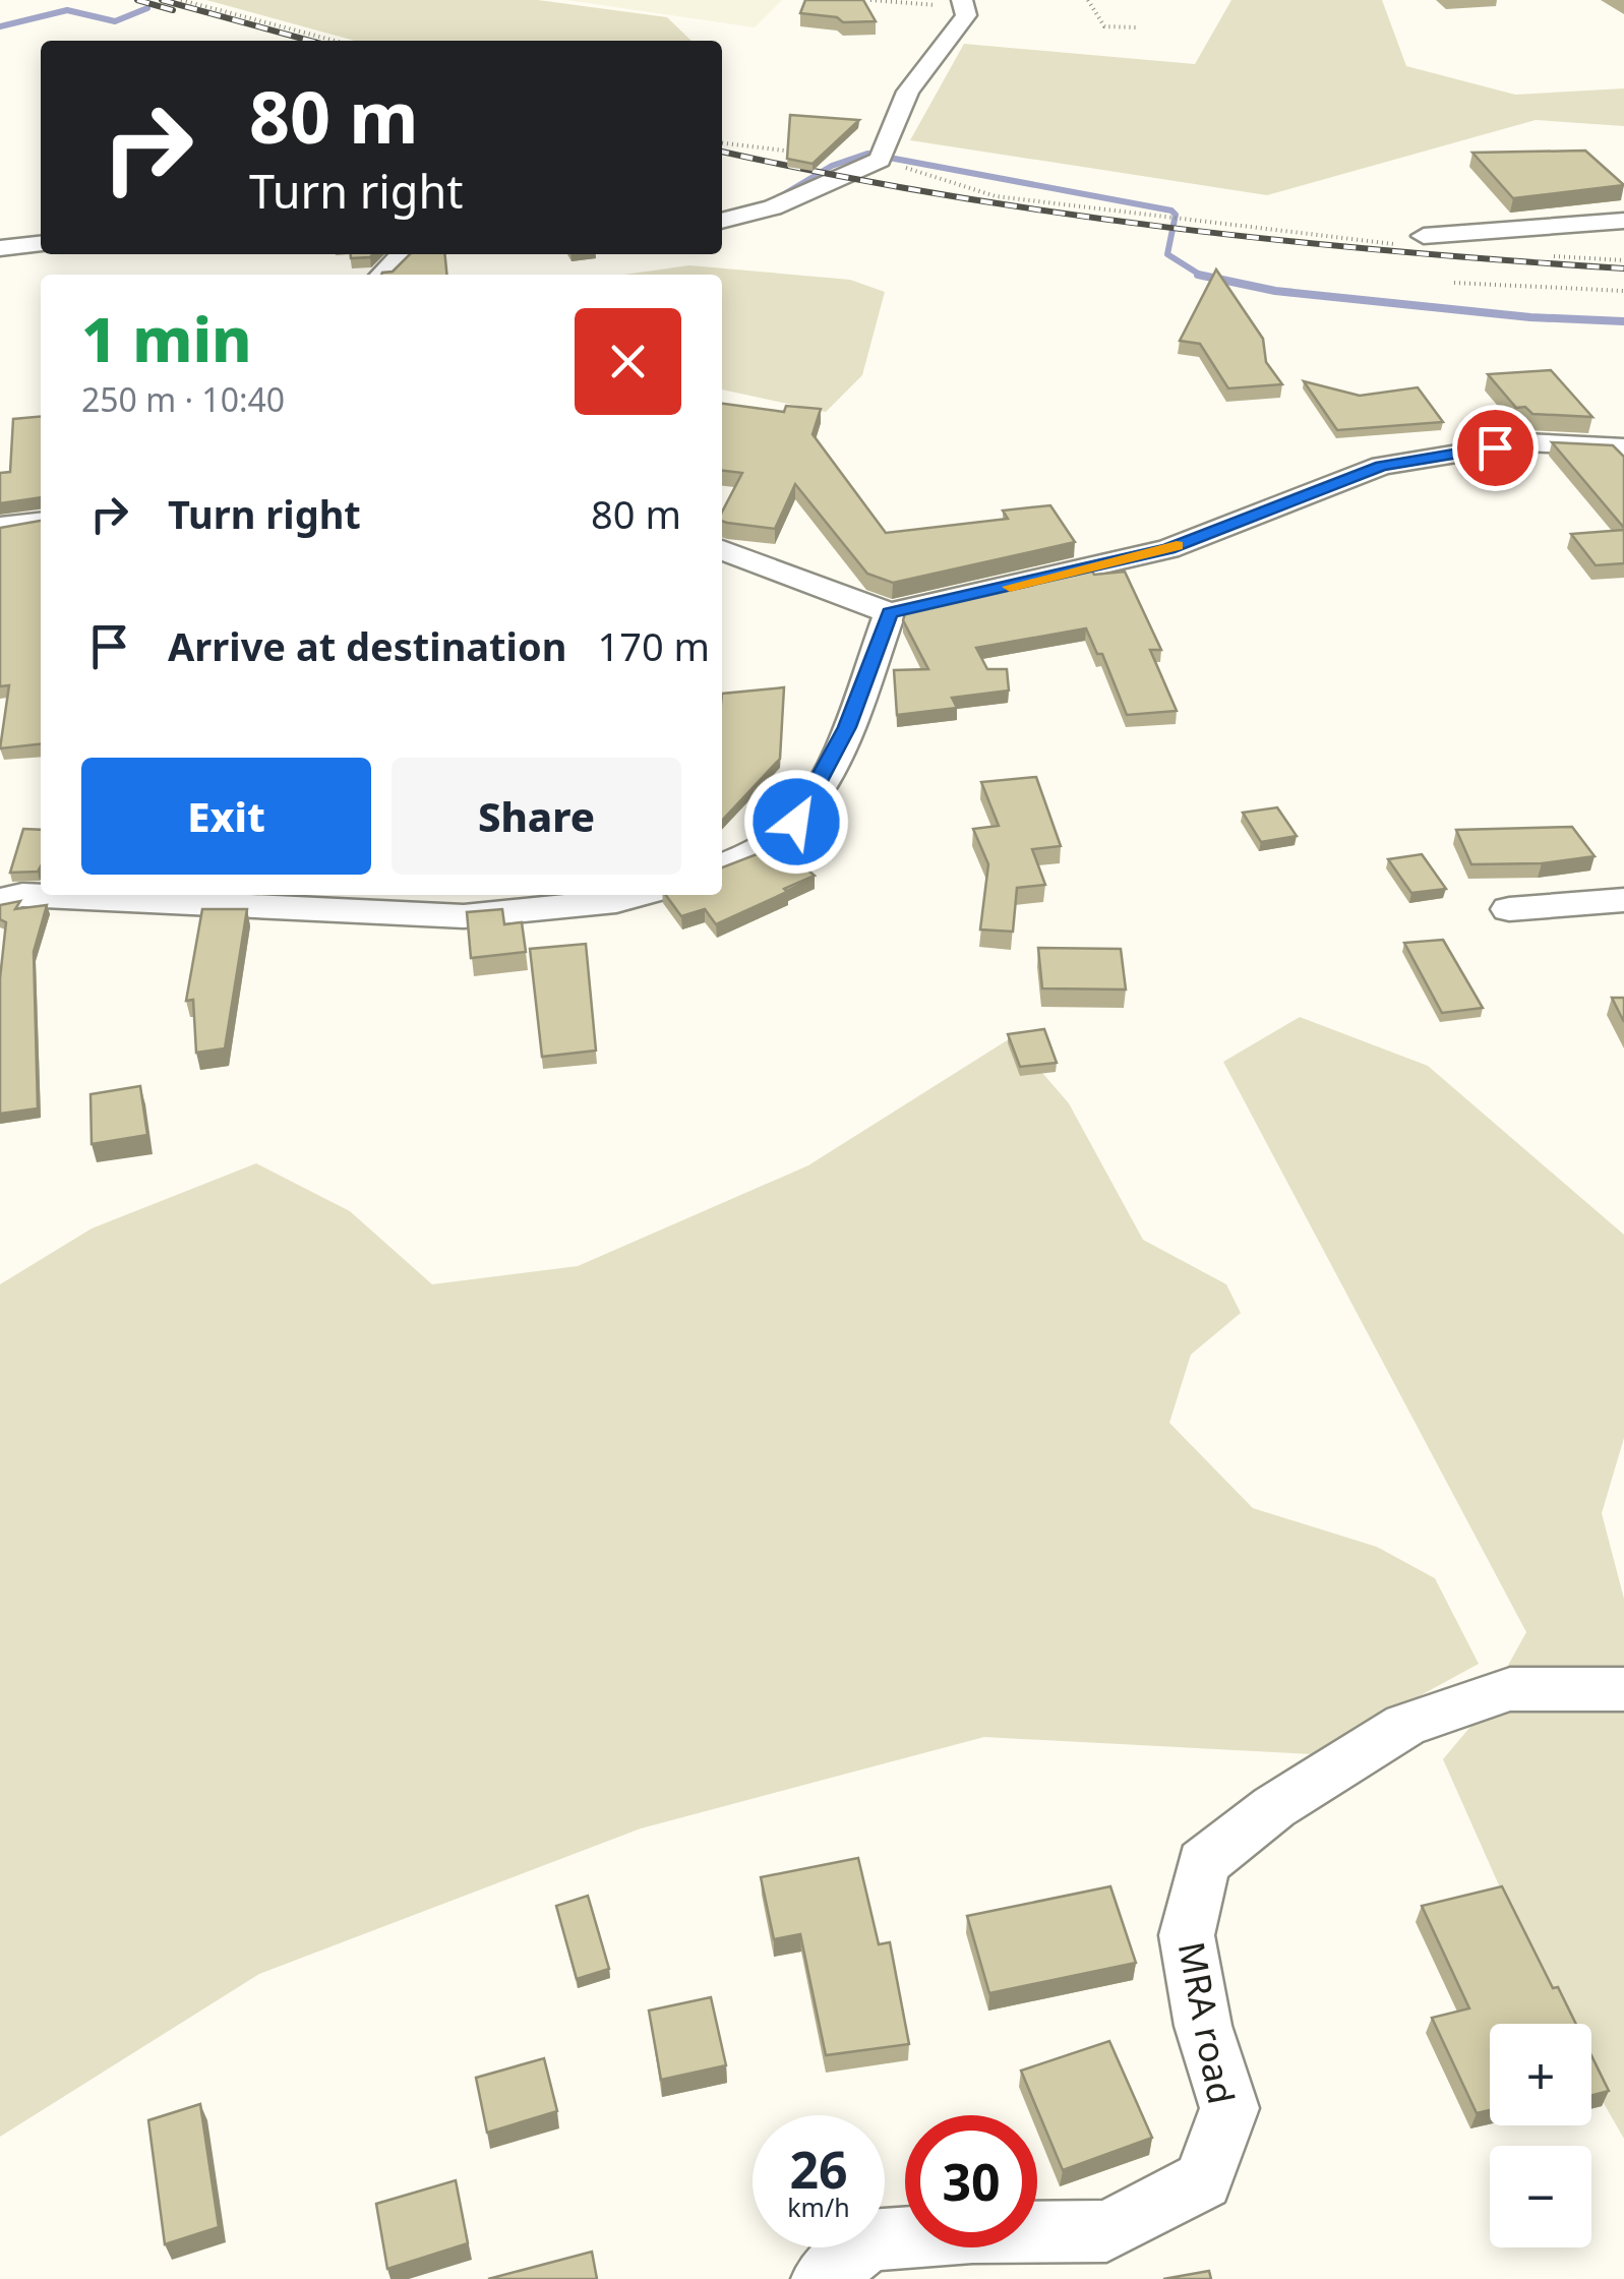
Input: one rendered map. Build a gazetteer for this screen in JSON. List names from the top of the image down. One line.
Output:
{"streets":{"street":["MRA road"]},"page":{"turn":["80 m","Turn right"],"heading":["1 min","250 m · 10:40"],"list":[{"name":"Turn right","value":"80 m"},{"name":"Arrive at destination","value":"170 m"}],"buttons":["Exit","Share"],"map_buttons":["+","−"],"speed":"26 km/h","limit":"30"}}
